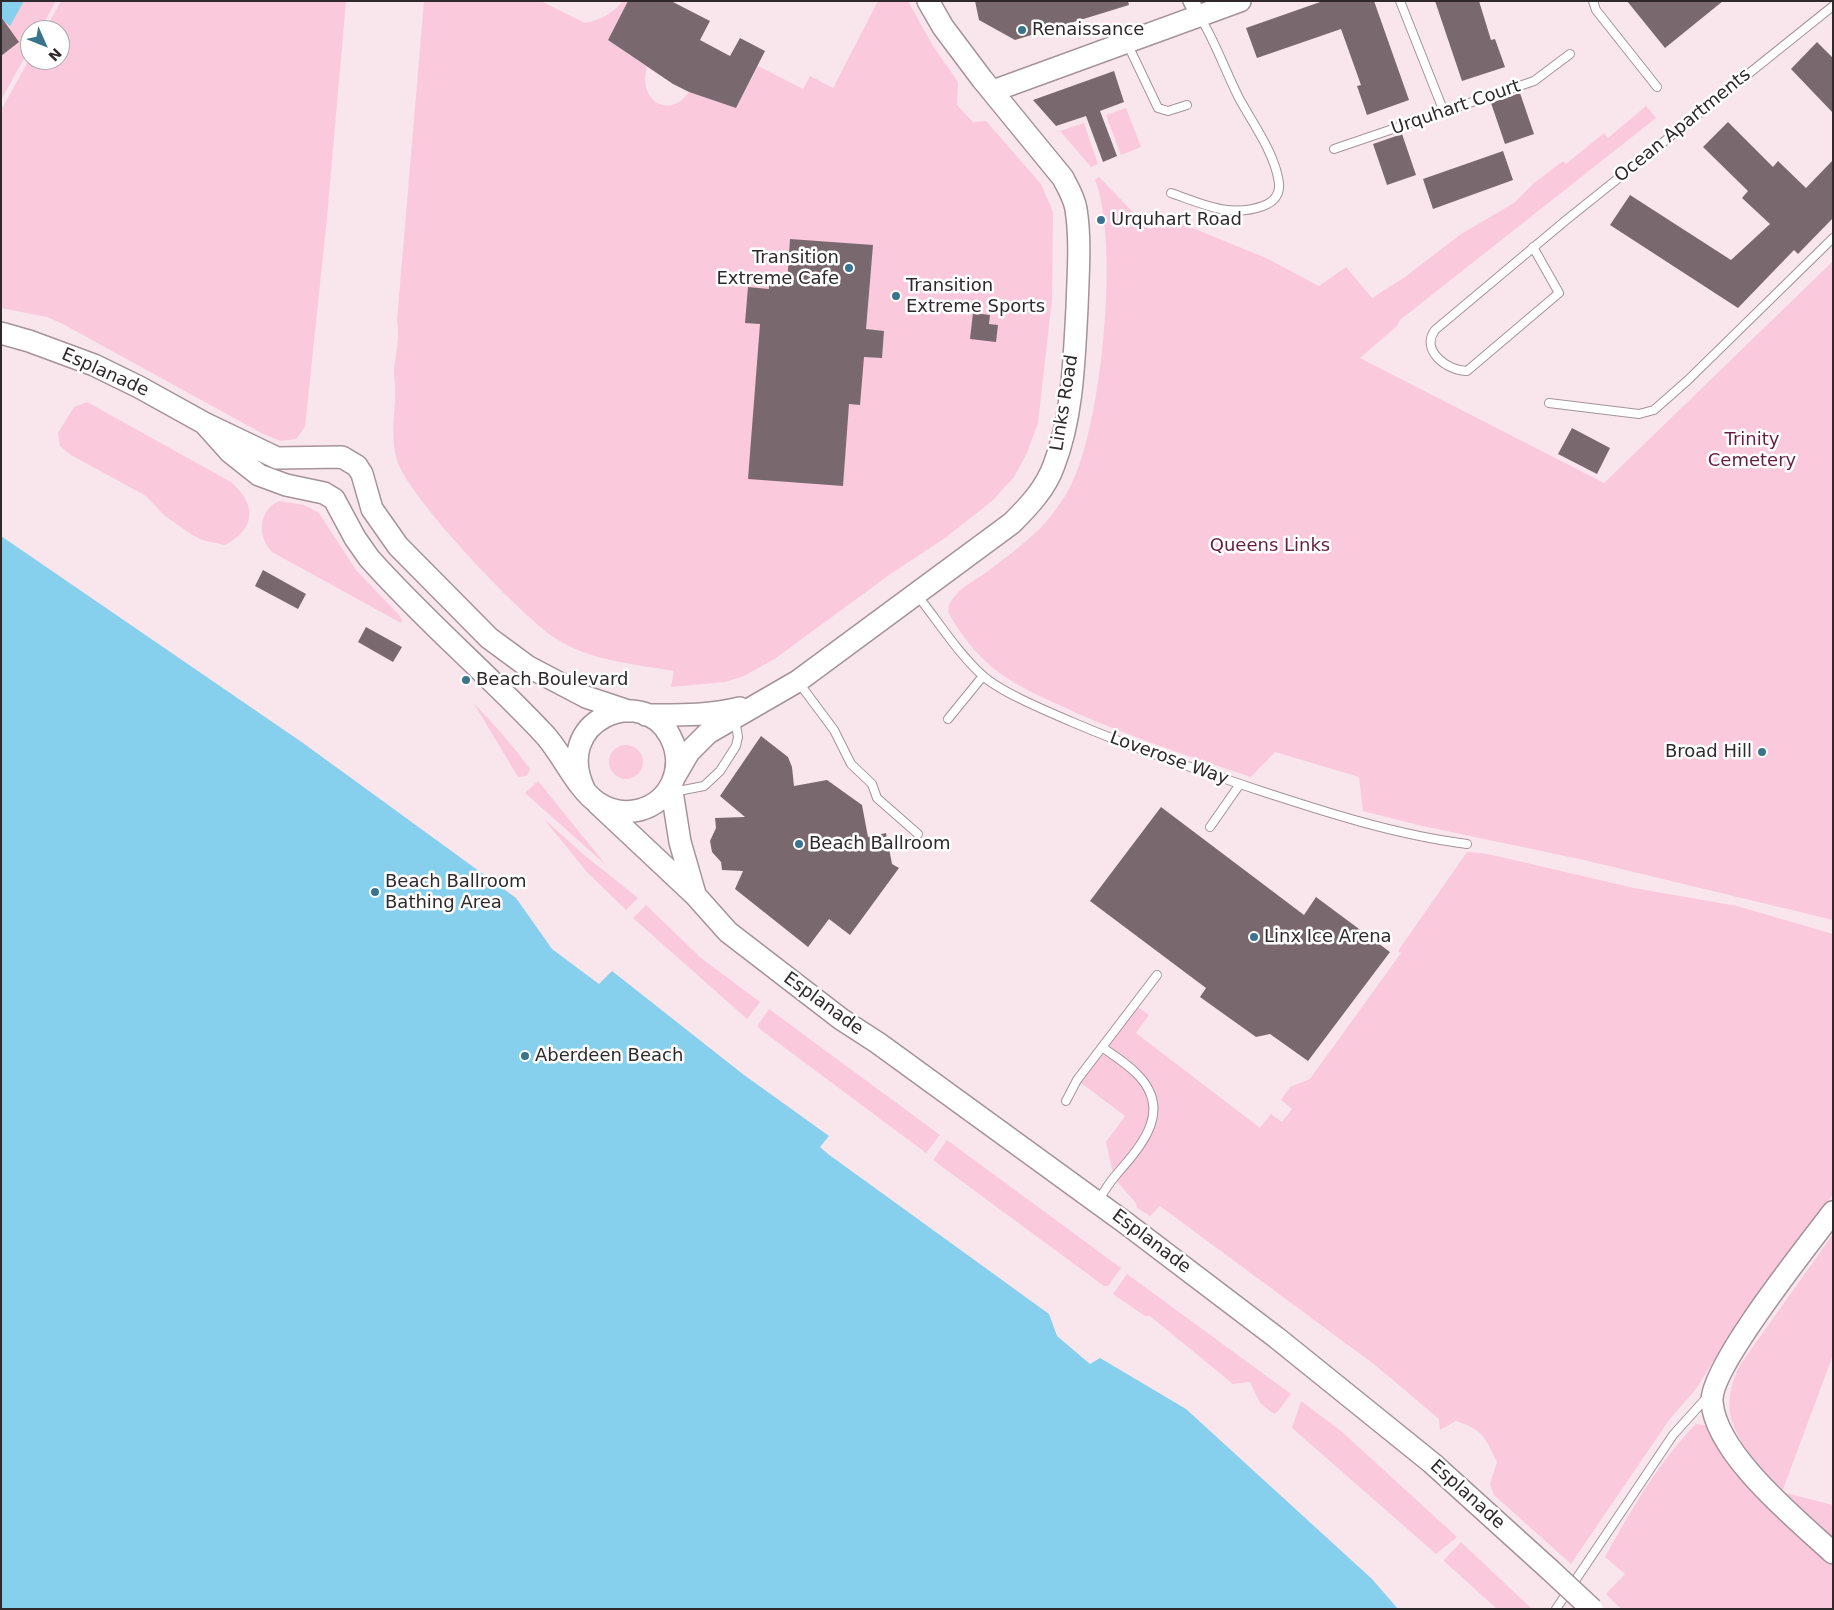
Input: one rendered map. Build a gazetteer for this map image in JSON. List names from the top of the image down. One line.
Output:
{"streets":{"street":["Esplanade","Links Road"],"lane":["Urquhart Court","Ocean Apartments","Loverose Way"]},"crossings":[["Esplanade","Links Road"],["Links Road","Loverose Way"]],"parks":["Trinity Cemetery","Queens Links"],"places":["Renaissance","Urquhart Road","Transition Extreme Cafe","Transition Extreme Sports","Beach Boulevard","Broad Hill","Beach Ballroom","Beach Ballroom Bathing Area","Linx Ice Arena","Aberdeen Beach"],"north":"bottom right"}
